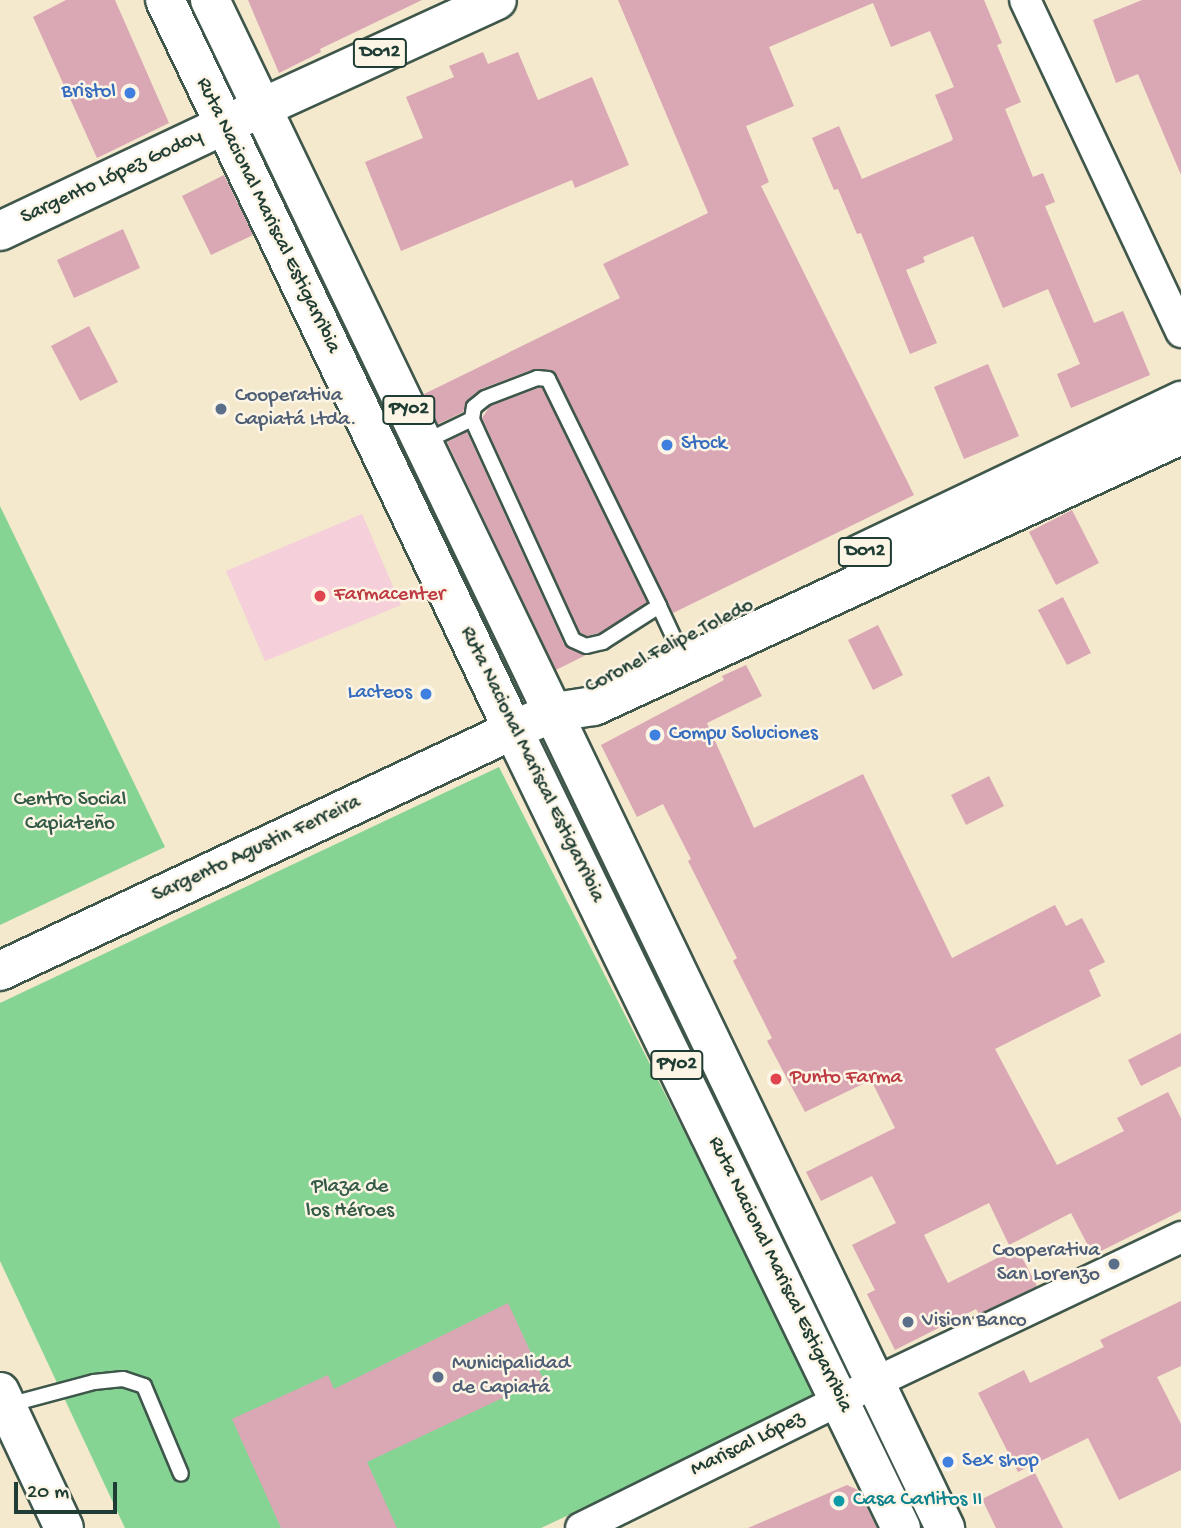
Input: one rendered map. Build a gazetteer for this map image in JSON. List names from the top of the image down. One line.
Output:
{"streets":{"main road":["D012","Sargento López Godoy","Ruta Nacional Mariscal Estigarribia","PY02","Coronel Felipe Toledo","Sargento Agustin Ferreira"],"street":["Mariscal López"]},"crossings":[["D012","Sargento López Godoy"],["D012","Ruta Nacional Mariscal Estigarribia"],["Sargento López Godoy","Ruta Nacional Mariscal Estigarribia"],["Ruta Nacional Mariscal Estigarribia","Coronel Felipe Toledo"],["Ruta Nacional Mariscal Estigarribia","Sargento Agustin Ferreira"],["Ruta Nacional Mariscal Estigarribia","Mariscal López"],["Coronel Felipe Toledo","Sargento Agustin Ferreira"]],"parks":["Centro Social Capiateño","Plaza de los Héroes"],"places":["Bristol","Cooperativa Capiatá Ltda.","Stock","Farmacenter","Lacteos","Compu Soluciones","Punto Farma","Cooperativa San Lorenzo","Vision Banco","Municipalidad de Capiatá","Sex shop","Casa Carlitos II"],"scale_bar":"20 m"}
